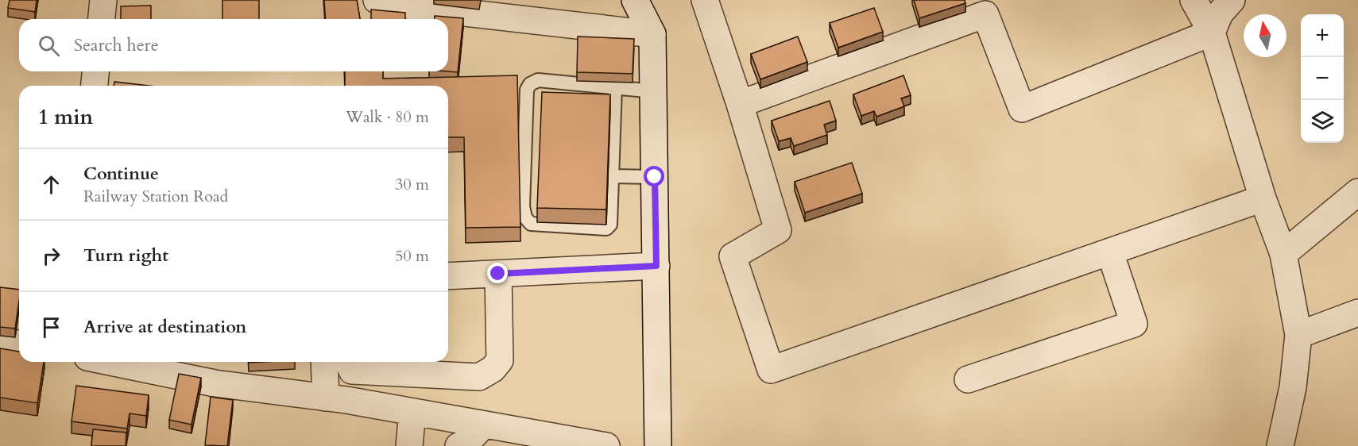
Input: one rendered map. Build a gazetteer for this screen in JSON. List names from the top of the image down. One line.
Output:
{"north":"top","page":{"map_buttons":["+","−"],"search":"Search here","heading":["1 min","Walk · 80 m"],"list":[["Continue","Railway Station Road","30 m"],["Turn right","50 m"],"Arrive at destination"]}}
